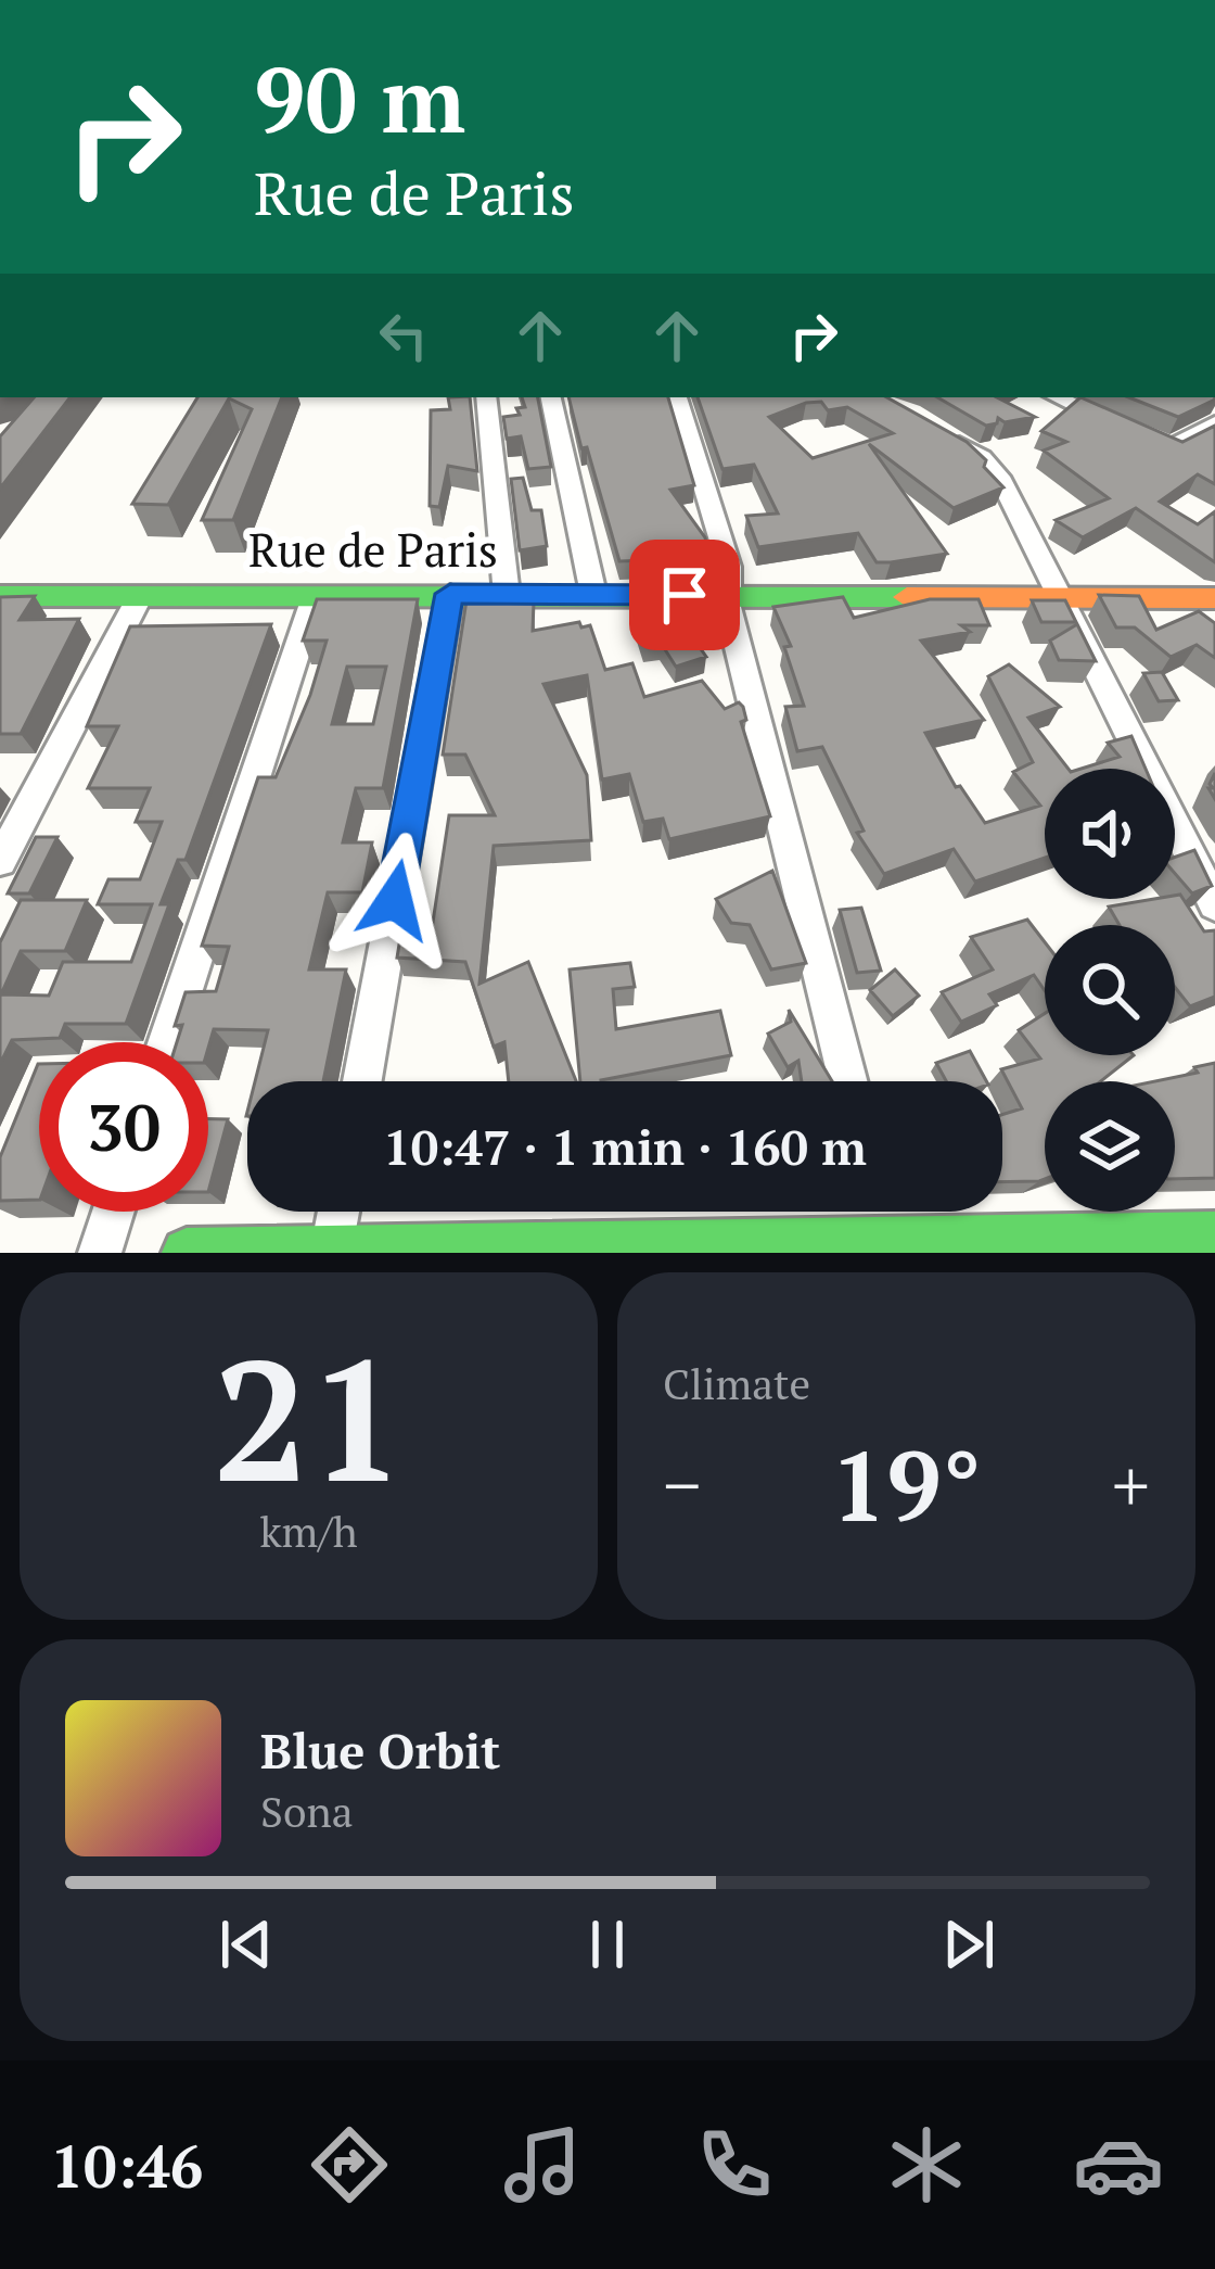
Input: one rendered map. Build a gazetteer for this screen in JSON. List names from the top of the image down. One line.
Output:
{"streets":{"main road":["Rue de Paris"]},"page":{"turn":["90 m","Rue de Paris"],"limit":"30","trip":"10:47 · 1 min · 160 m","tile":[["21","km/h"],"Climate"],"heat":["−","19°","+"],"song":["Blue Orbit","Sona"],"tabs":"10:46"}}
